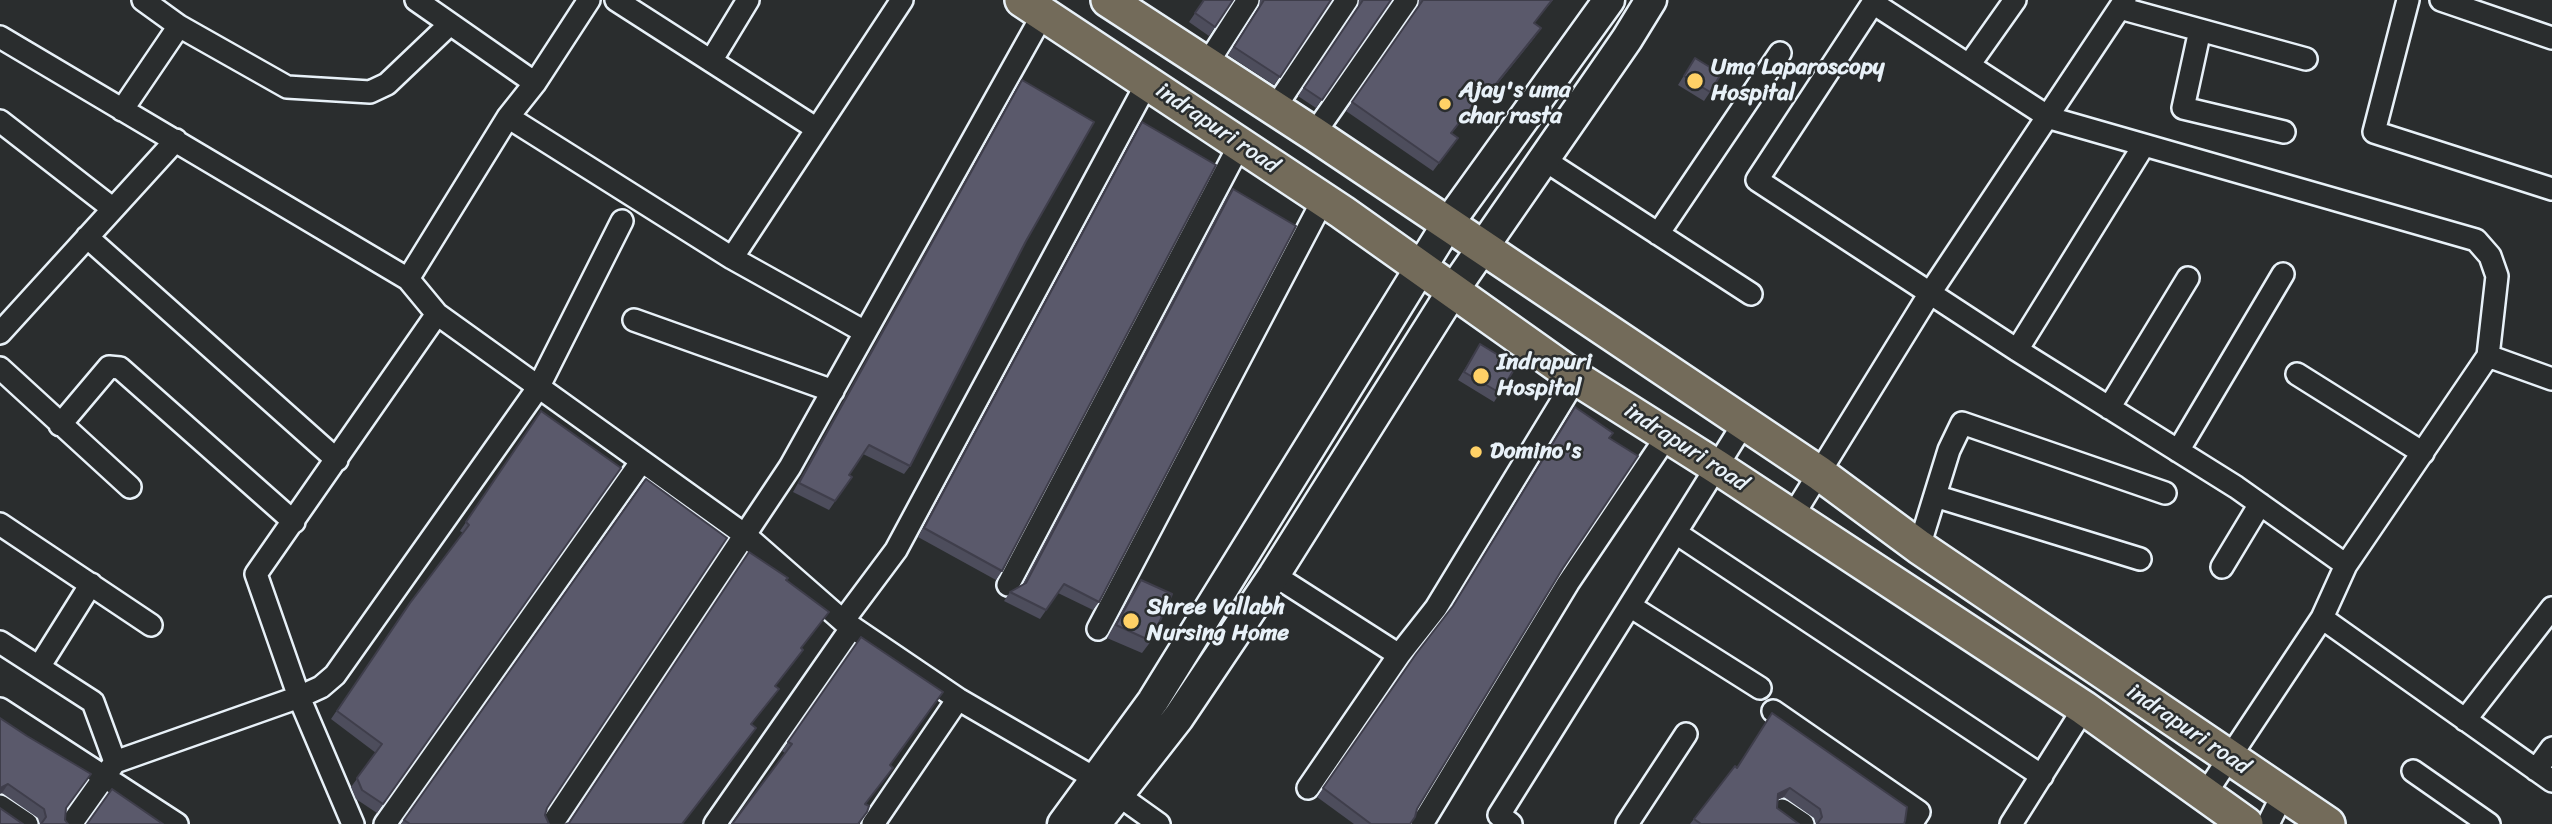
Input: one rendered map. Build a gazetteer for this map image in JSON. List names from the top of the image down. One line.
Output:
{"streets":{"main road":["indrapuri road"]},"places":["Uma Laparoscopy Hospital","Ajay's uma char rasta","Indrapuri Hospital","Domino's","Shree Vallabh Nursing Home"]}
